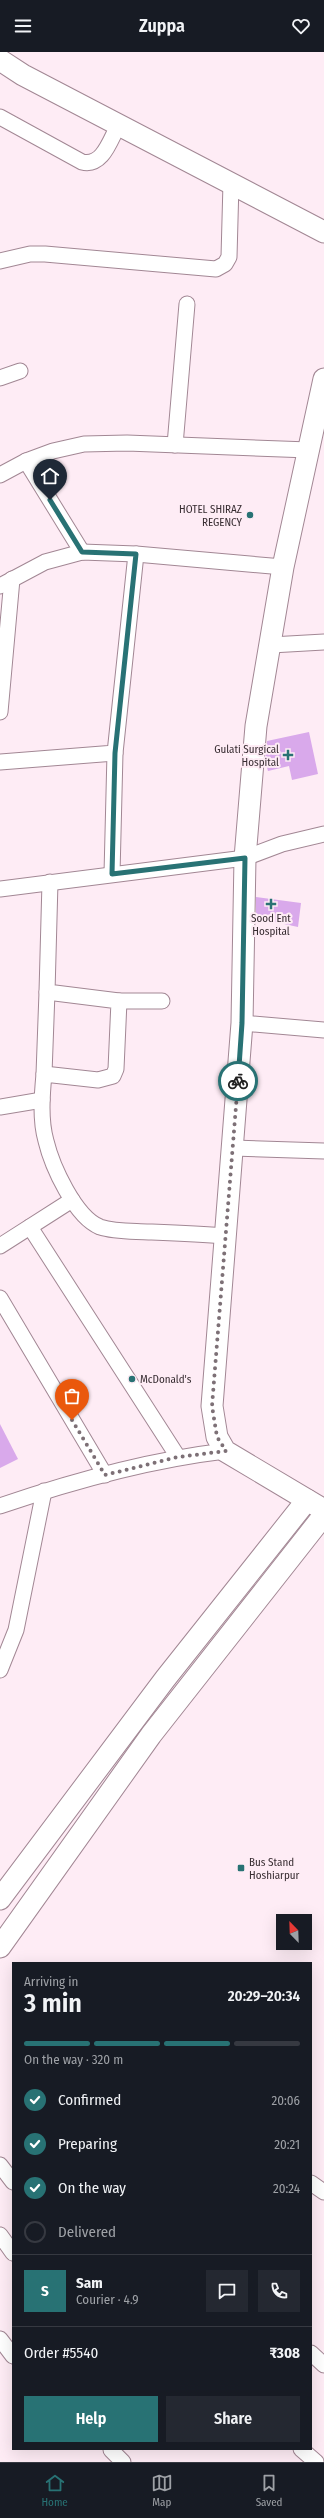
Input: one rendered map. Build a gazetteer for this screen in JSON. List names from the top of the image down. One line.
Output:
{"places":{"other":["HOTEL SHIRAZ REGENCY","McDonald's"],"health":["Gulati Surgical Hospital","Sood Ent Hospital"],"transit":["Bus Stand Hoshiarpur"]},"north":"top left","page":{"header":"Zuppa","heading":["3 min","Arriving in","20:29–20:34"],"panel":["Sam","Courier · 4.9","Order #5540","₹308"],"bar":"On the way · 320 m","list":[["Confirmed","20:06"],["Preparing","20:21"],["On the way","20:24"],"Delivered"],"round":"S","buttons":["Help","Share"],"tabs":["Home","Map","Saved"]}}
